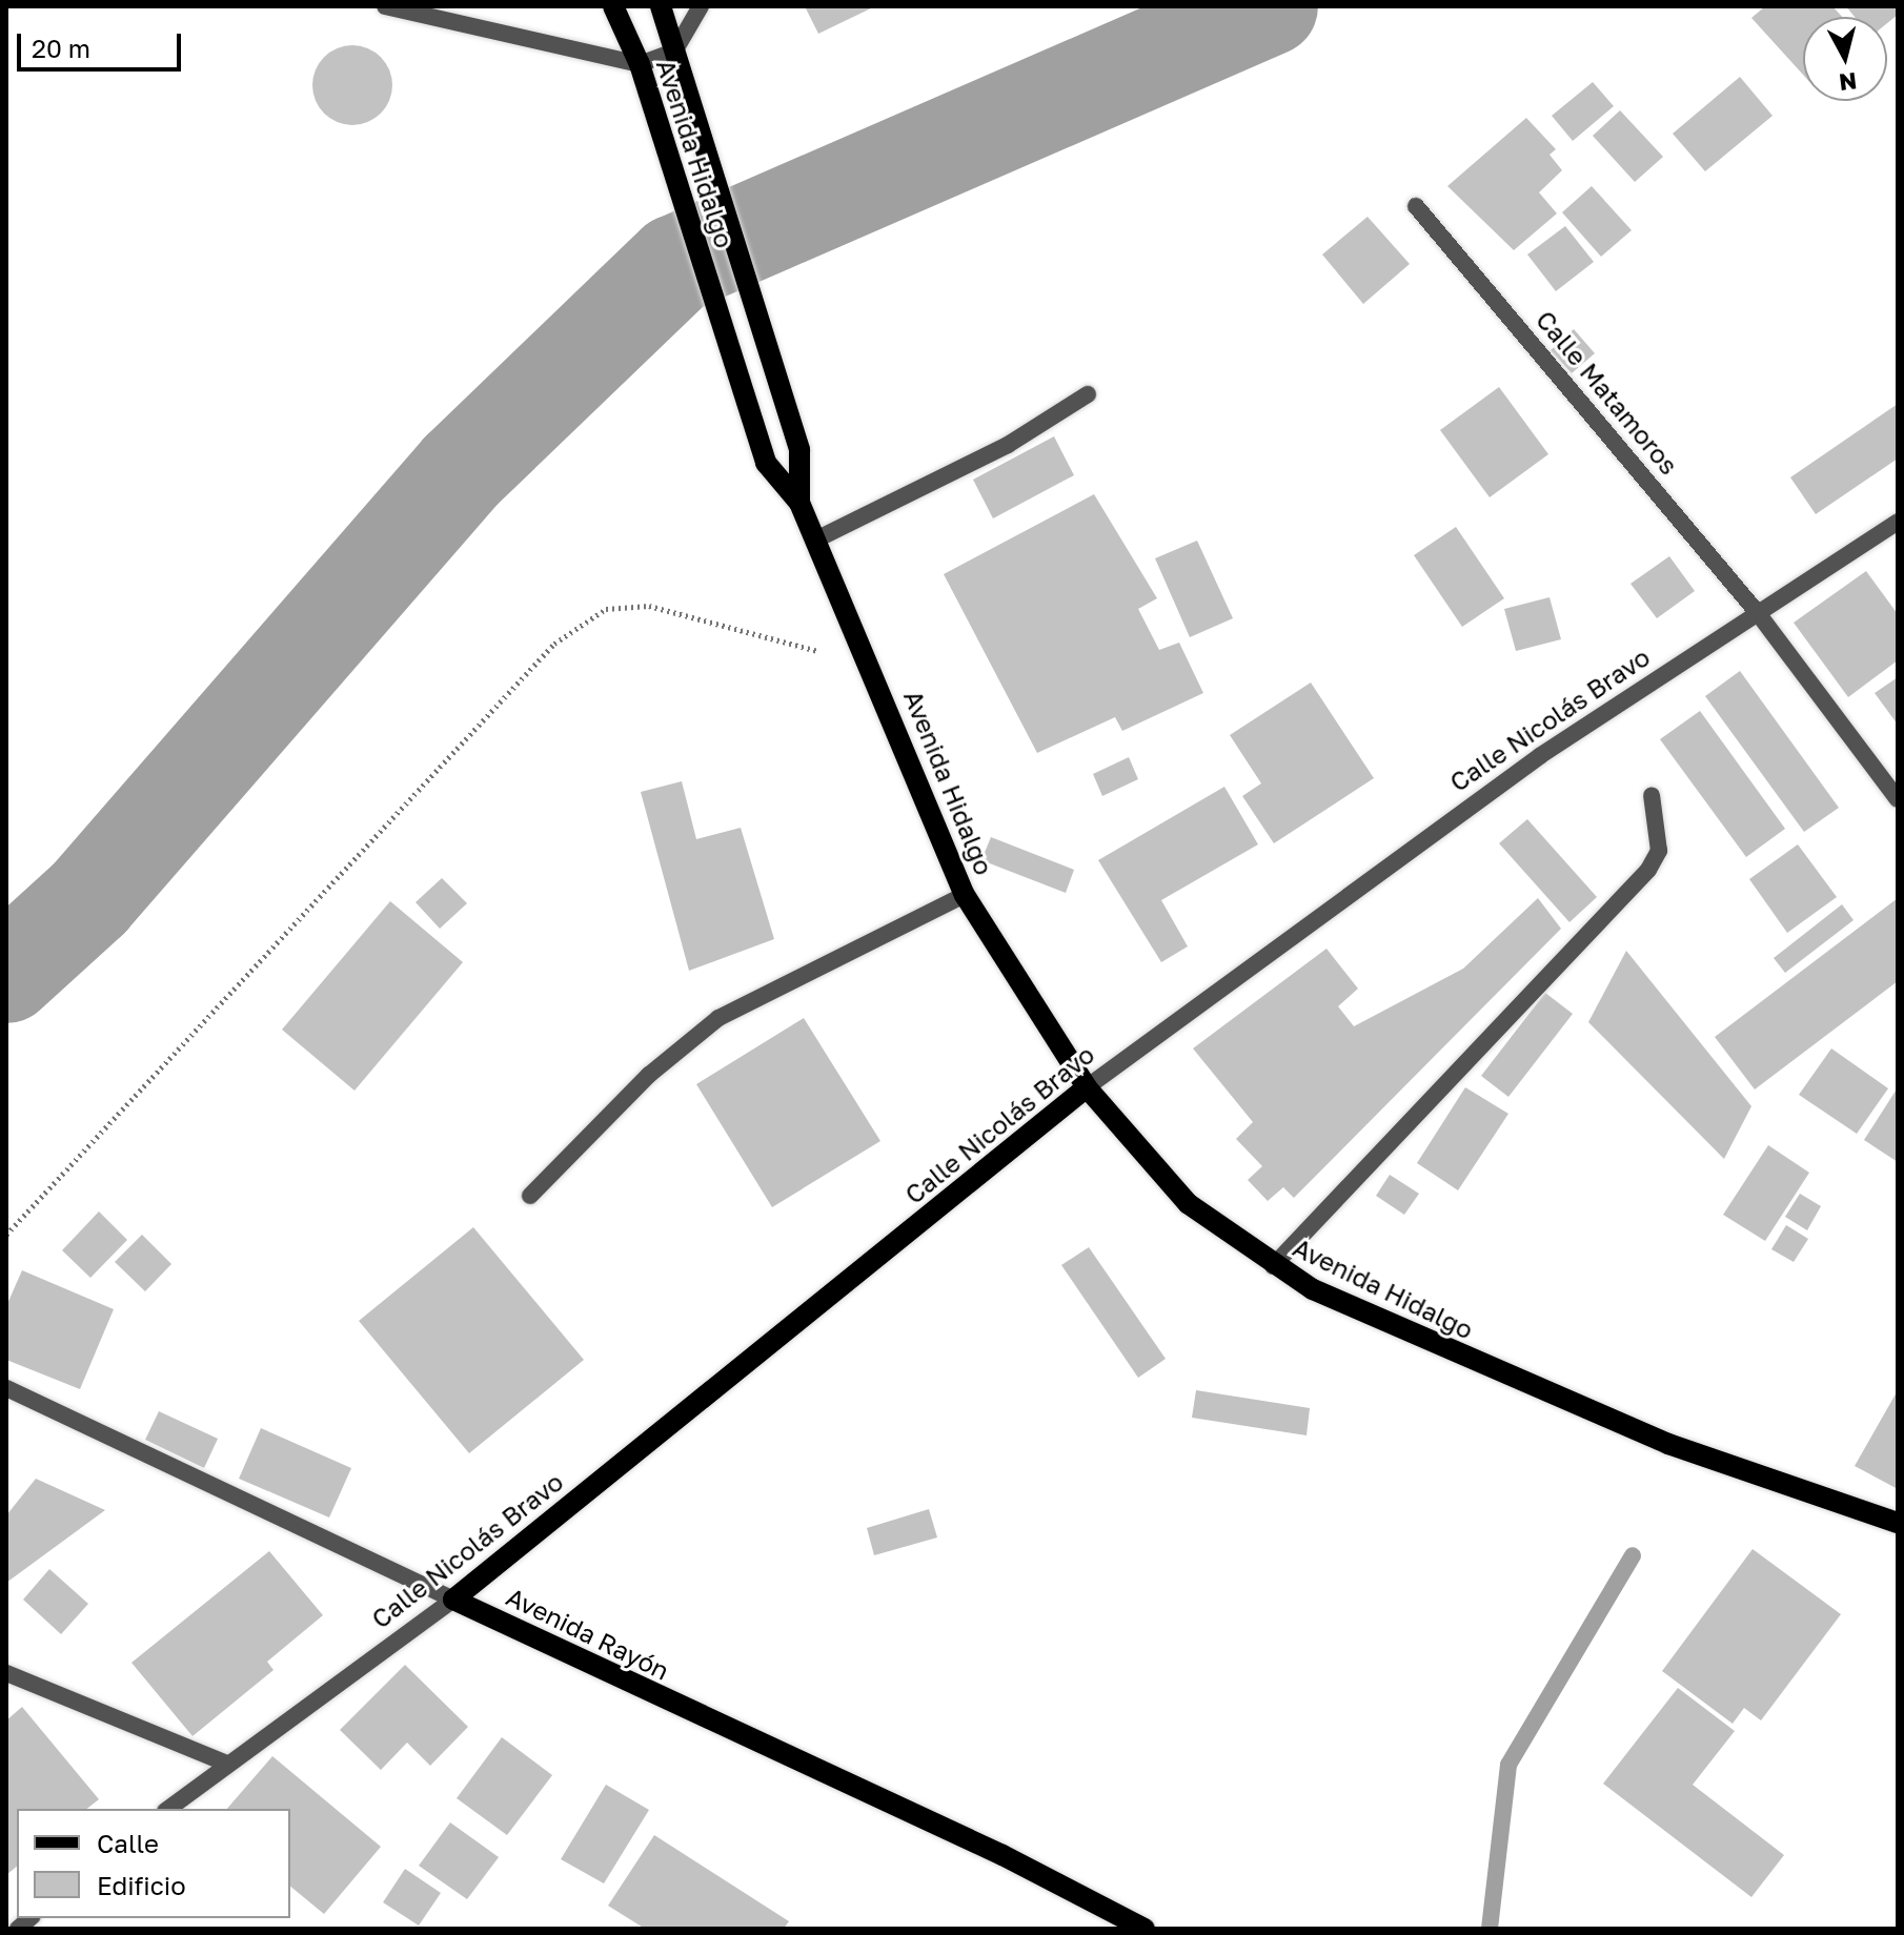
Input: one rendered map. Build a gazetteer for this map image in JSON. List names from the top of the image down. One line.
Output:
{"streets":{"main road":["Avenida Hidalgo","Calle Nicolás Bravo","Avenida Rayón"],"street":["Calle Matamoros"]},"crossings":[["Avenida Hidalgo","Calle Nicolás Bravo"],["Calle Matamoros","Calle Nicolás Bravo"],["Calle Nicolás Bravo","Avenida Rayón"]],"legend":["Calle","Edificio"],"scale_bar":"20 m","north":"bottom"}
